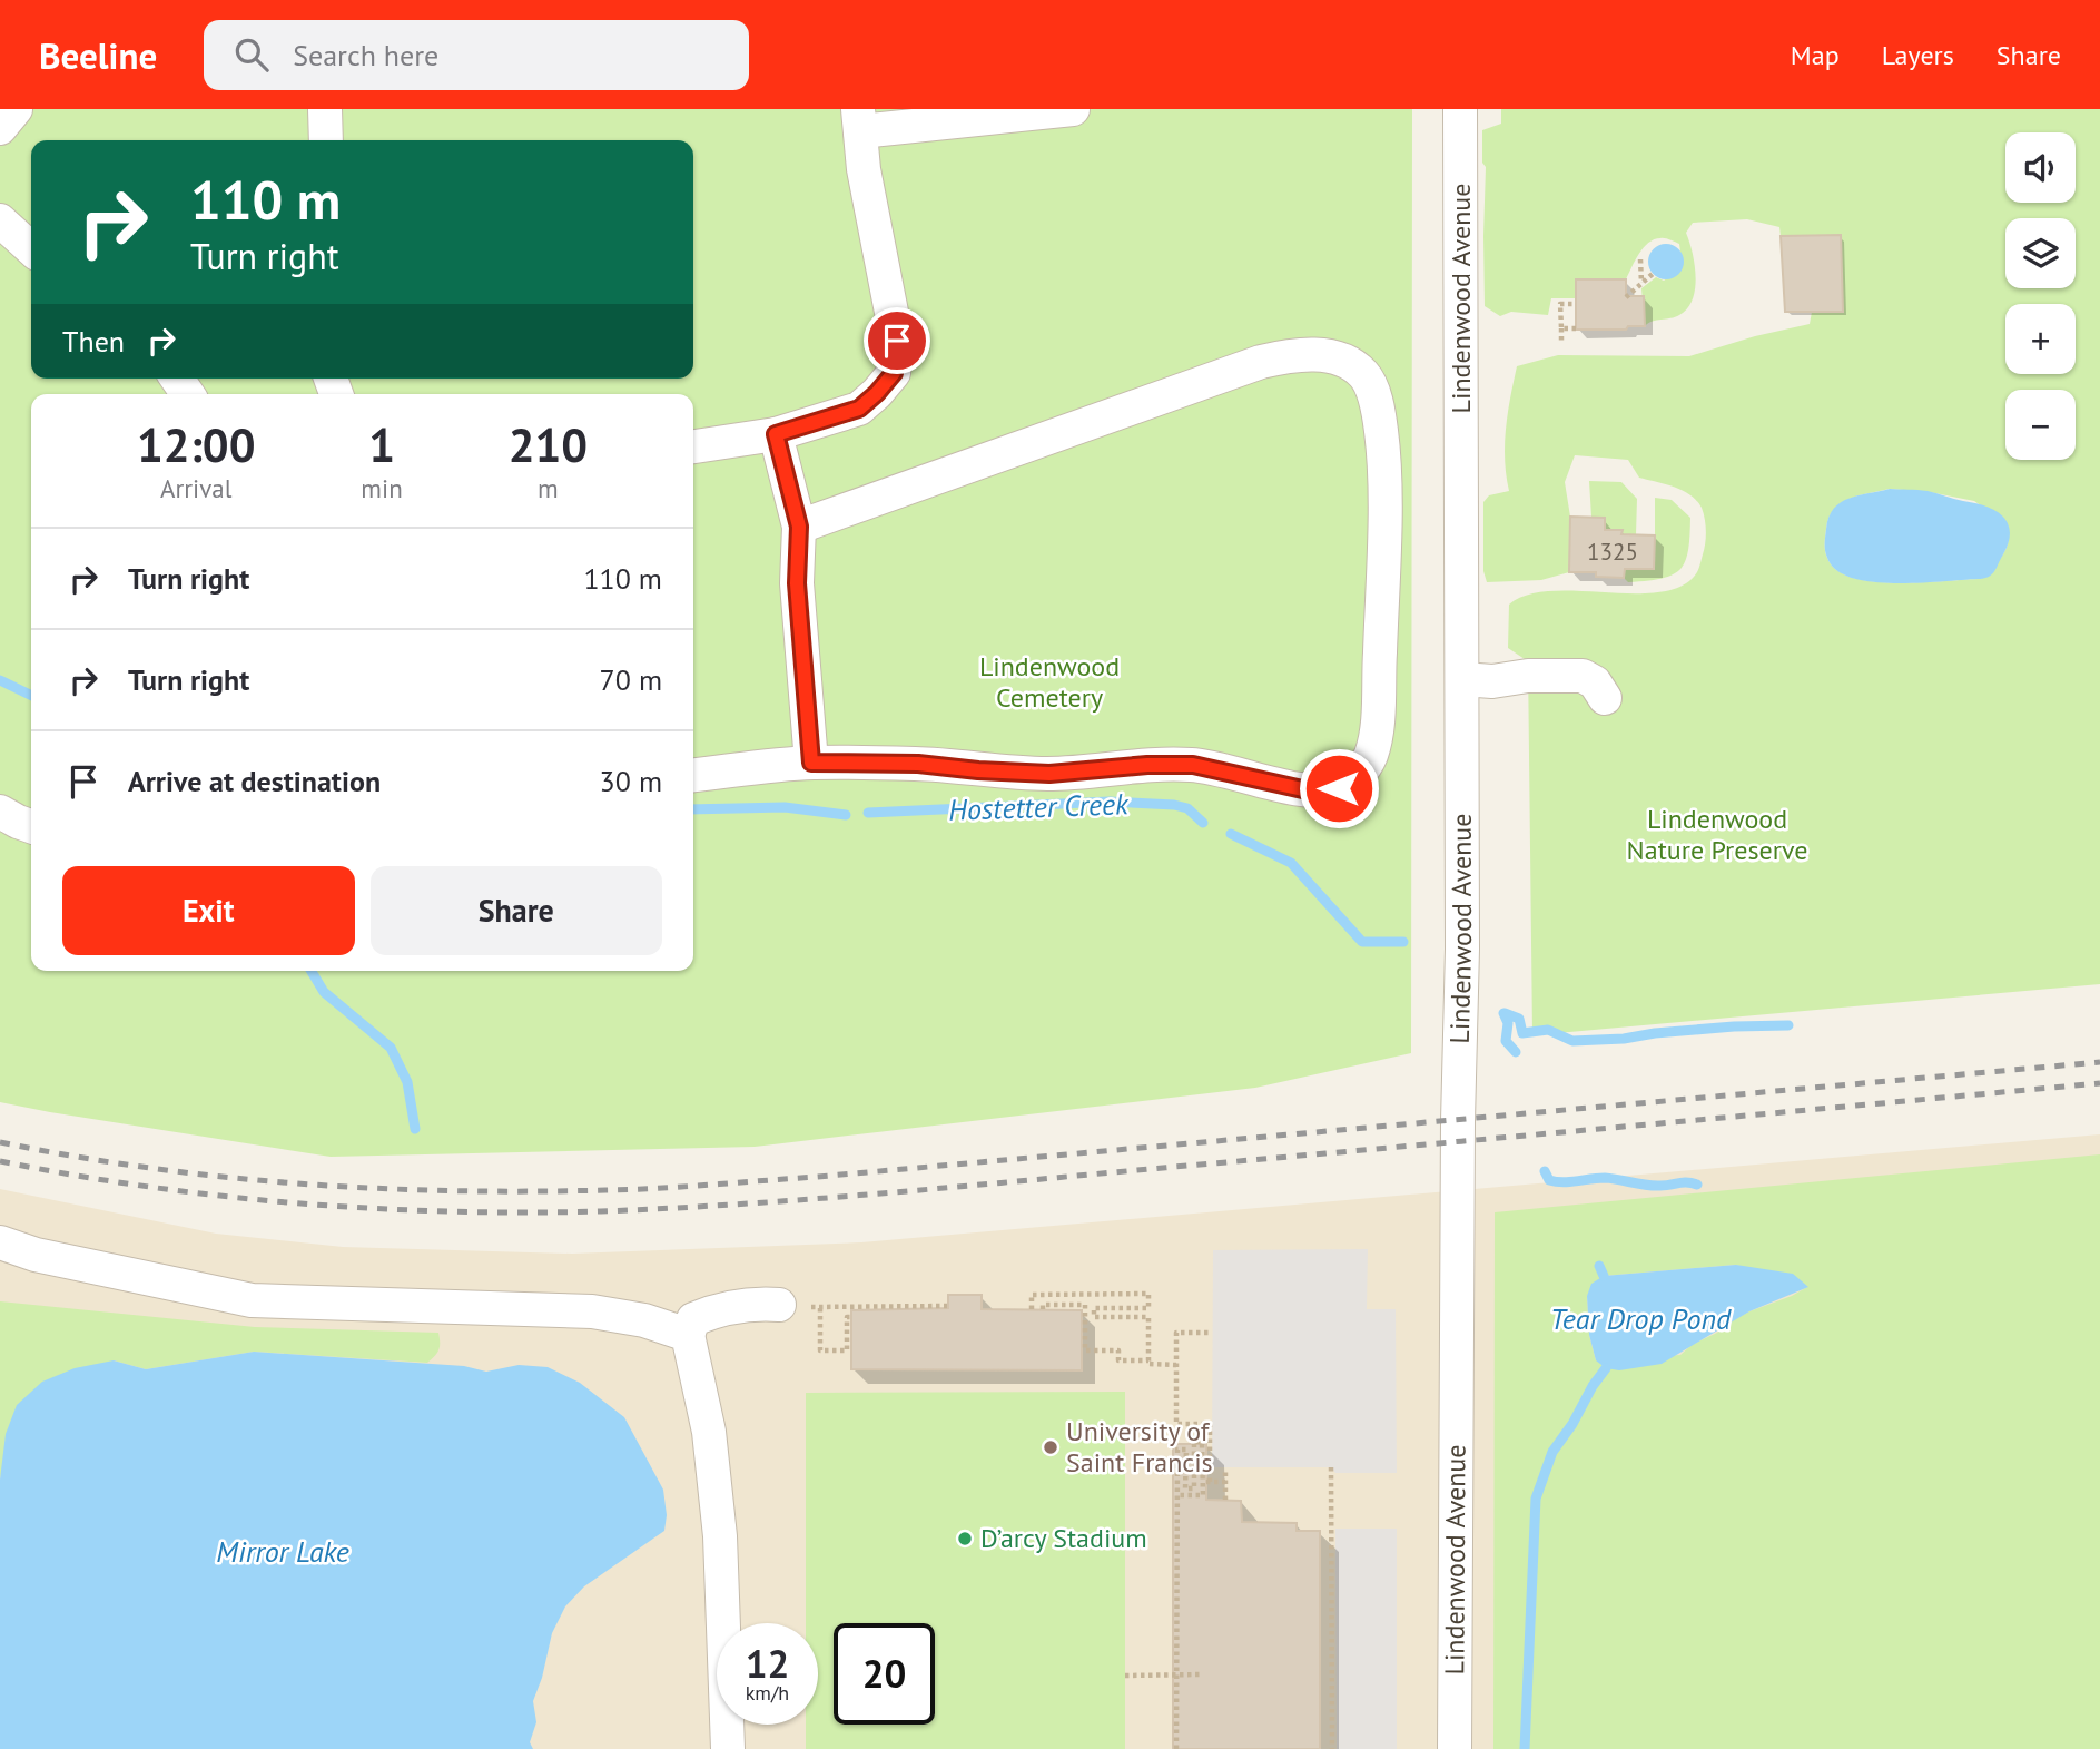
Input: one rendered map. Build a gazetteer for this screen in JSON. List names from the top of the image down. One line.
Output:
{"streets":{"street":["Lindenwood Avenue"]},"water":["Hostetter Creek","Tear Drop Pond","Mirror Lake"],"parks":["Lindenwood Cemetery","Lindenwood Nature Preserve"],"places":["University of Saint Francis","D’arcy Stadium"],"house_numbers":["1325"],"page":{"header":"Beeline","search":"Search here","nav":["Map","Layers","Share"],"map_buttons":["+","−"],"turn":["110 m","Turn right"],"then":"Then","eta":["12:00","Arrival","1","min","210","m"],"list":[{"name":"Turn right","value":"110 m"},{"name":"Turn right","value":"70 m"},{"name":"Arrive at destination","value":"30 m"}],"buttons":["Exit","Share"],"speed":"12 km/h","limit":"20"}}
